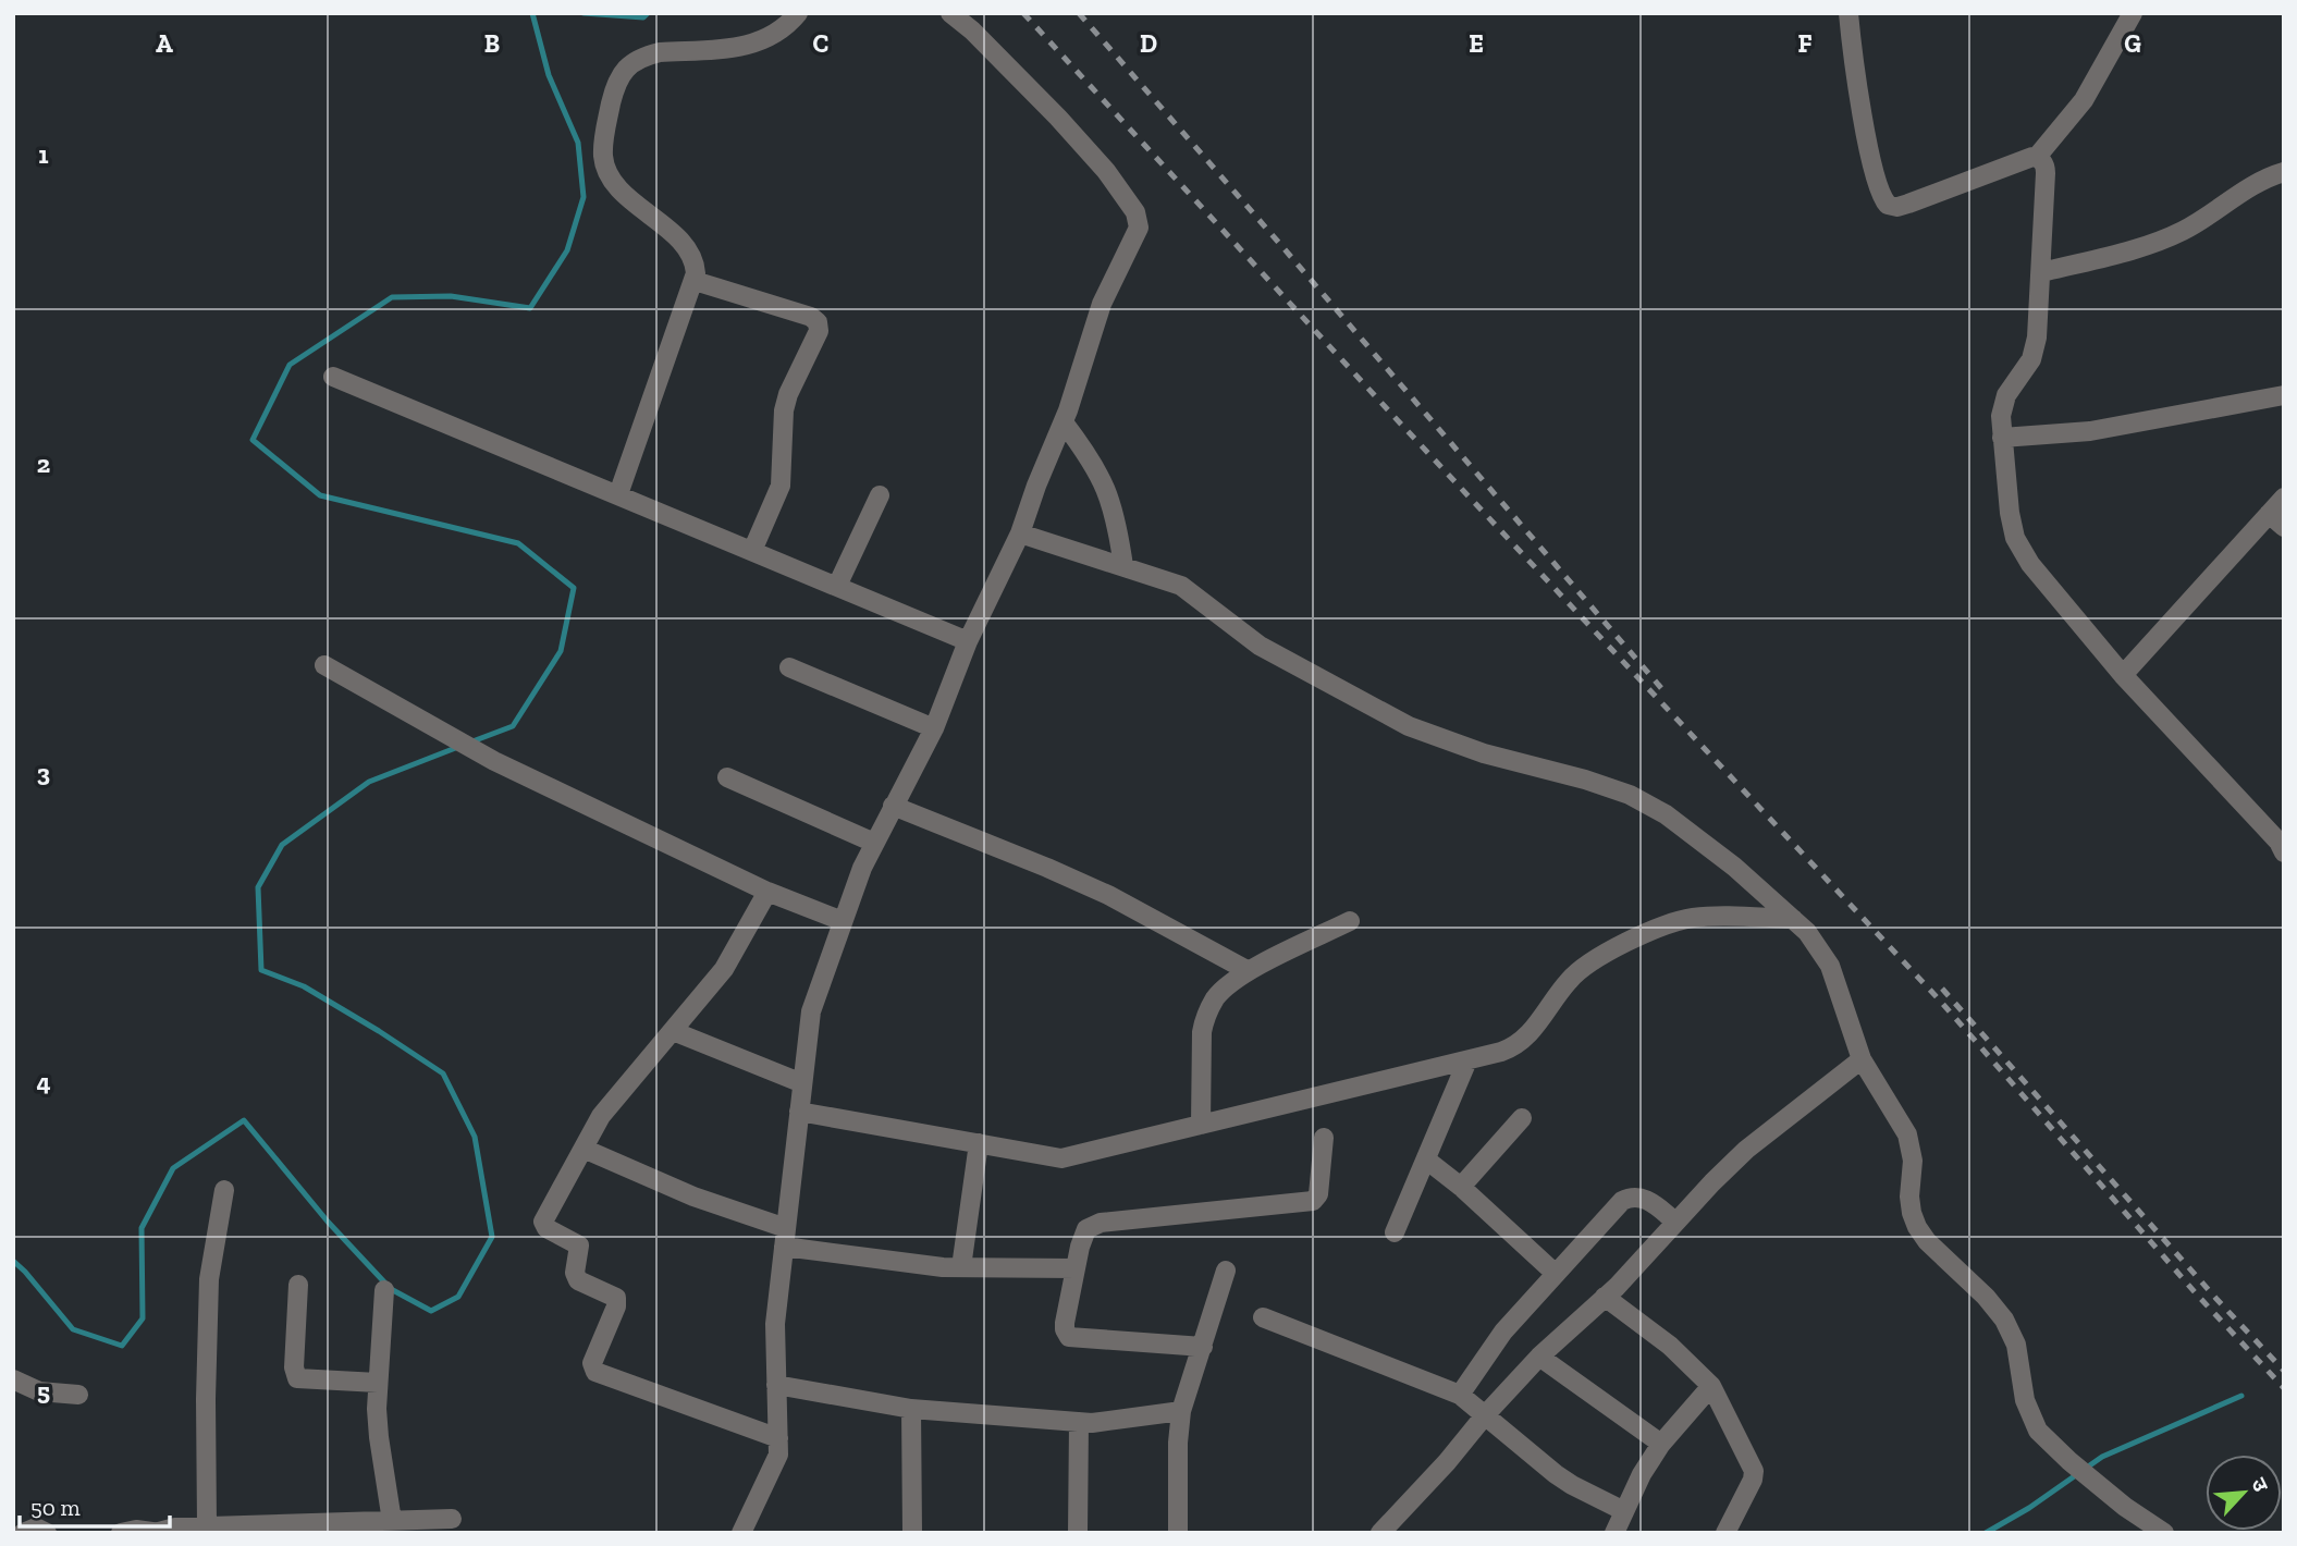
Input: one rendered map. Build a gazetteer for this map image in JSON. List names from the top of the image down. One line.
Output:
{"scale_bar":"50 m","north":"top right","grid":{"columns":["A","B","C","D","E","F","G"],"rows":["1","2","3","4","5"]}}
